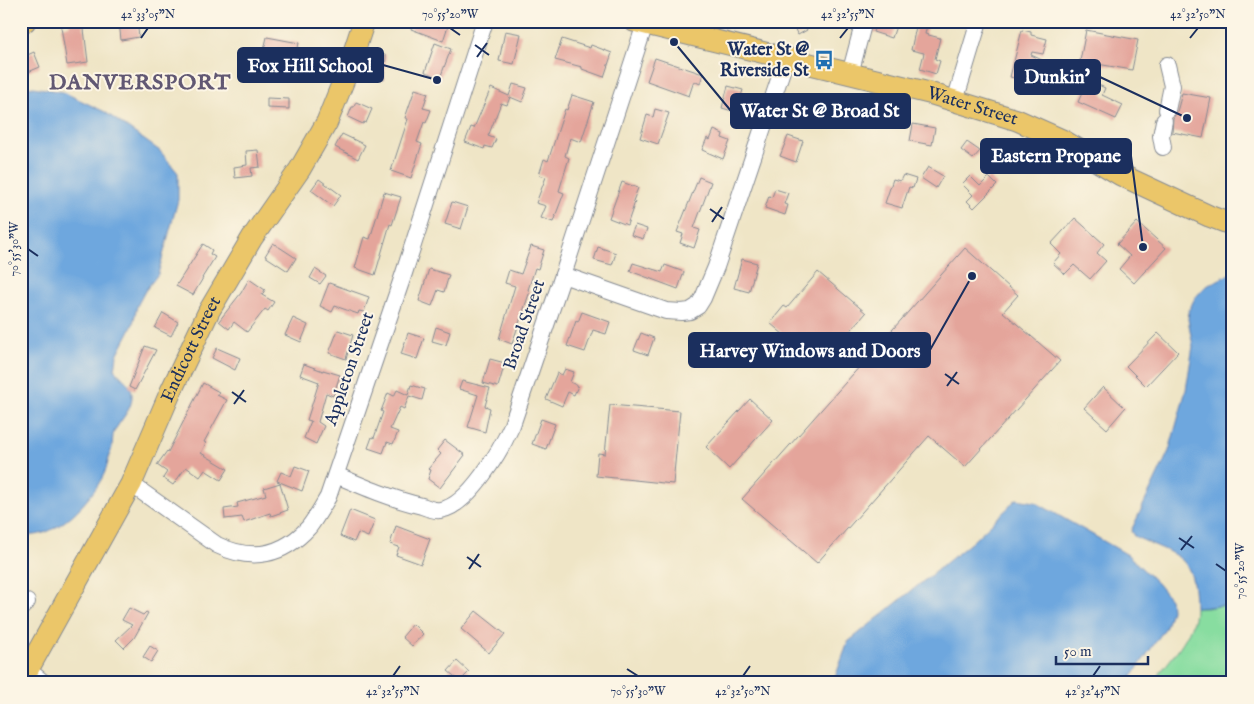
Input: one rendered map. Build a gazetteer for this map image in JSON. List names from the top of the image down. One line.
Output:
{"streets":{"main road":["Water Street","Endicott Street"],"street":["Broad Street","Appleton Street"]},"crossings":[["Water Street","Broad Street"],["Broad Street","Appleton Street"],["Endicott Street","Appleton Street"]],"districts":["DANVERSPORT"],"places":{"other":["Water St @ Broad St","Fox Hill School","Dunkin'","Eastern Propane","Harvey Windows and Doors"],"bus stop":["Water St @ Riverside St"]},"scale_bar":"50 m","coordinates":["42°33'05\"N","70°55'20\"W","42°32'55\"N","42°32'50\"N","70°55'30\"W","42°32'45\"N"]}
